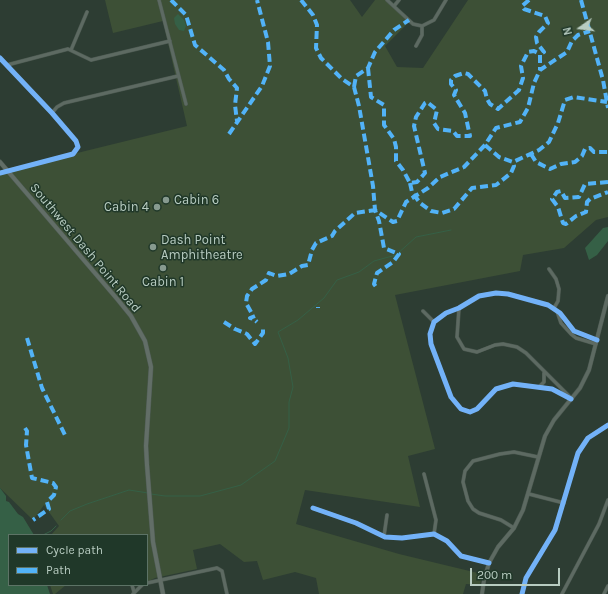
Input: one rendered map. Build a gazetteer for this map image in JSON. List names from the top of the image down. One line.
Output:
{"streets":{"main road":["Southwest Dash Point Road"]},"places":["Cabin 6","Cabin 4","Dash Point Amphitheatre","Cabin 1"],"legend":["Cycle path","Path"],"scale_bar":"200 m","north":"left"}
